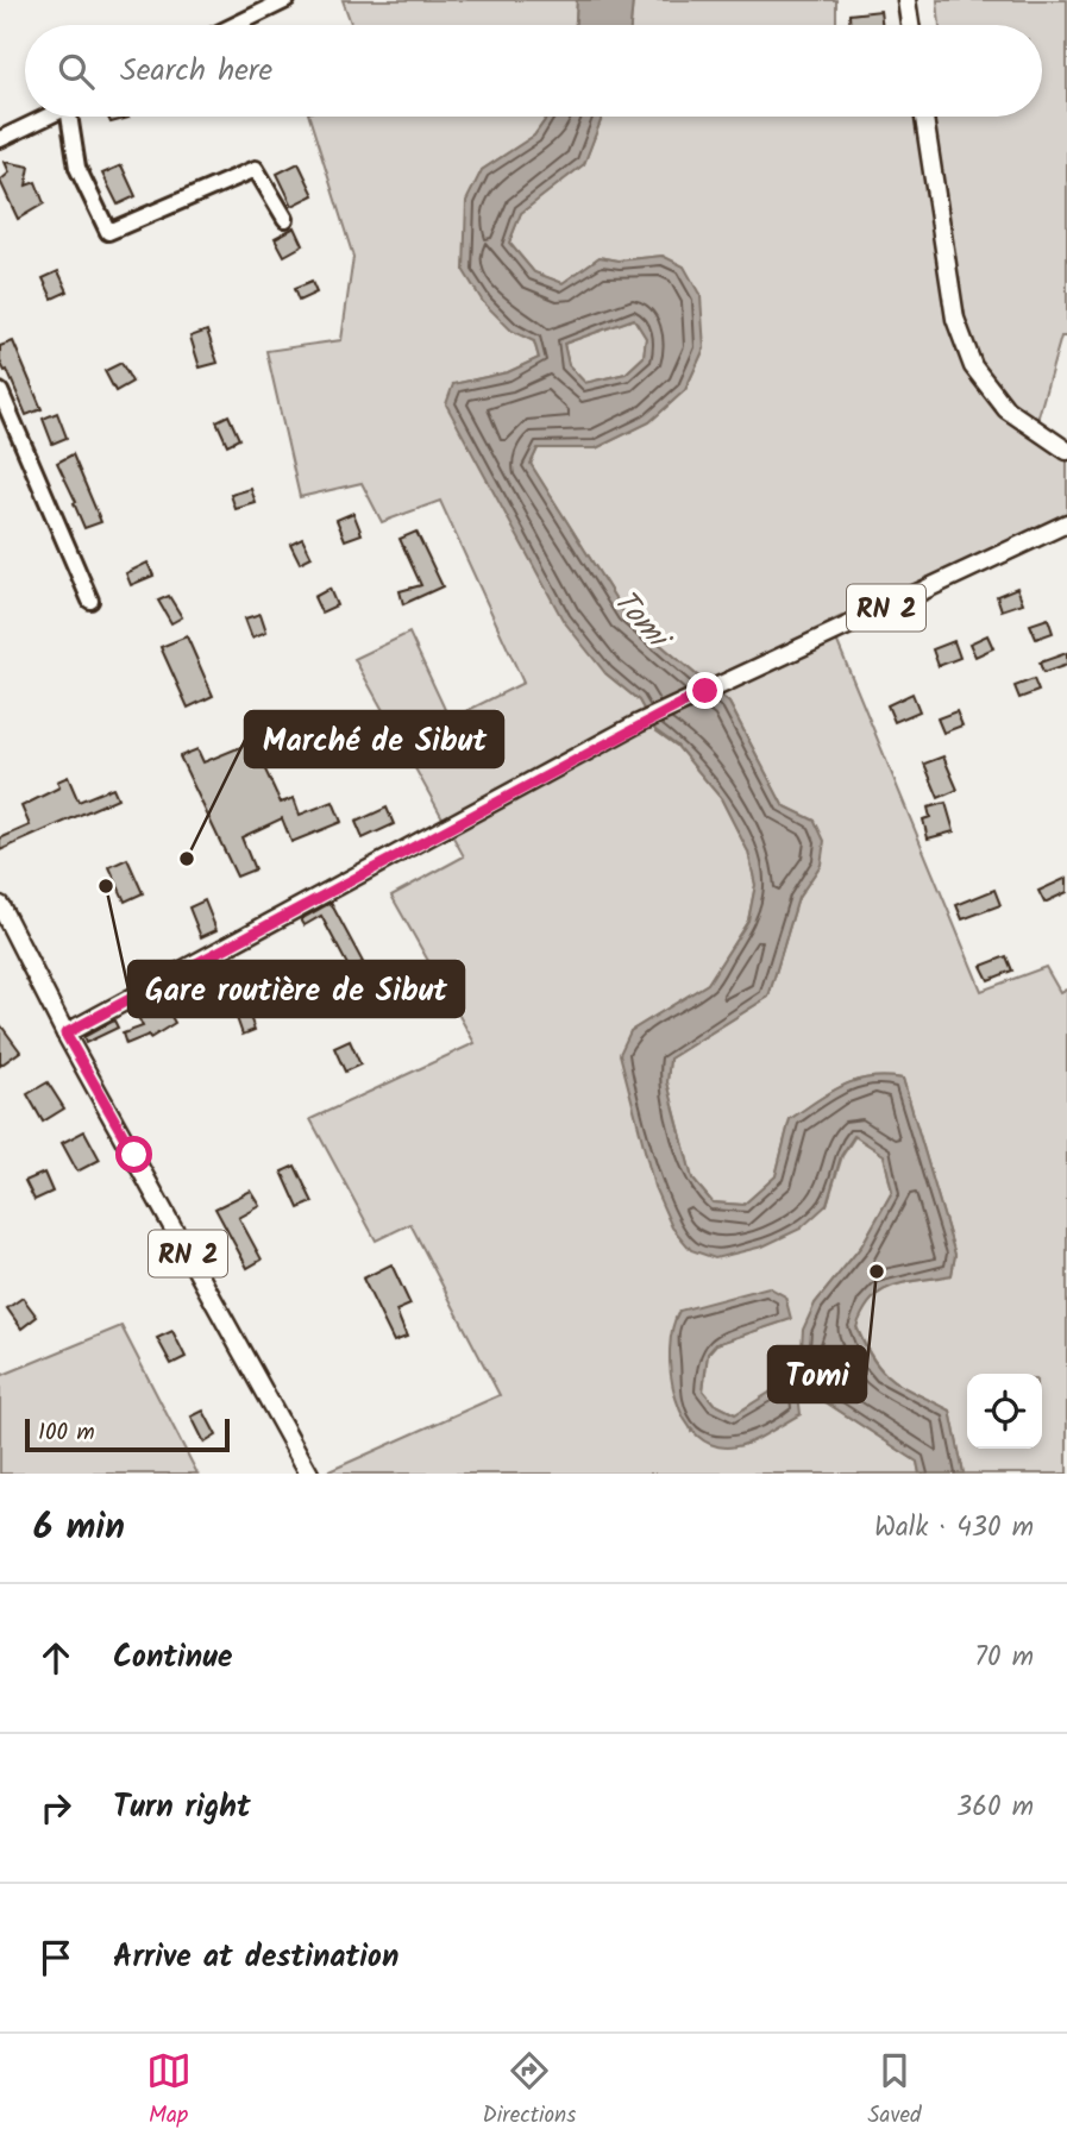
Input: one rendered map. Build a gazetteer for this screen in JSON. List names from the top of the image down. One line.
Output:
{"streets":{"main road":["RN 2"]},"water":["Tomi"],"places":["Marché de Sibut","Gare routière de Sibut","Tomi"],"scale_bar":"100 m","page":{"search":"Search here","scale":"100 m","heading":["6 min","Walk · 430 m"],"list":[["Continue","70 m"],["Turn right","360 m"],"Arrive at destination"],"nav":["Map","Directions","Saved"]}}
